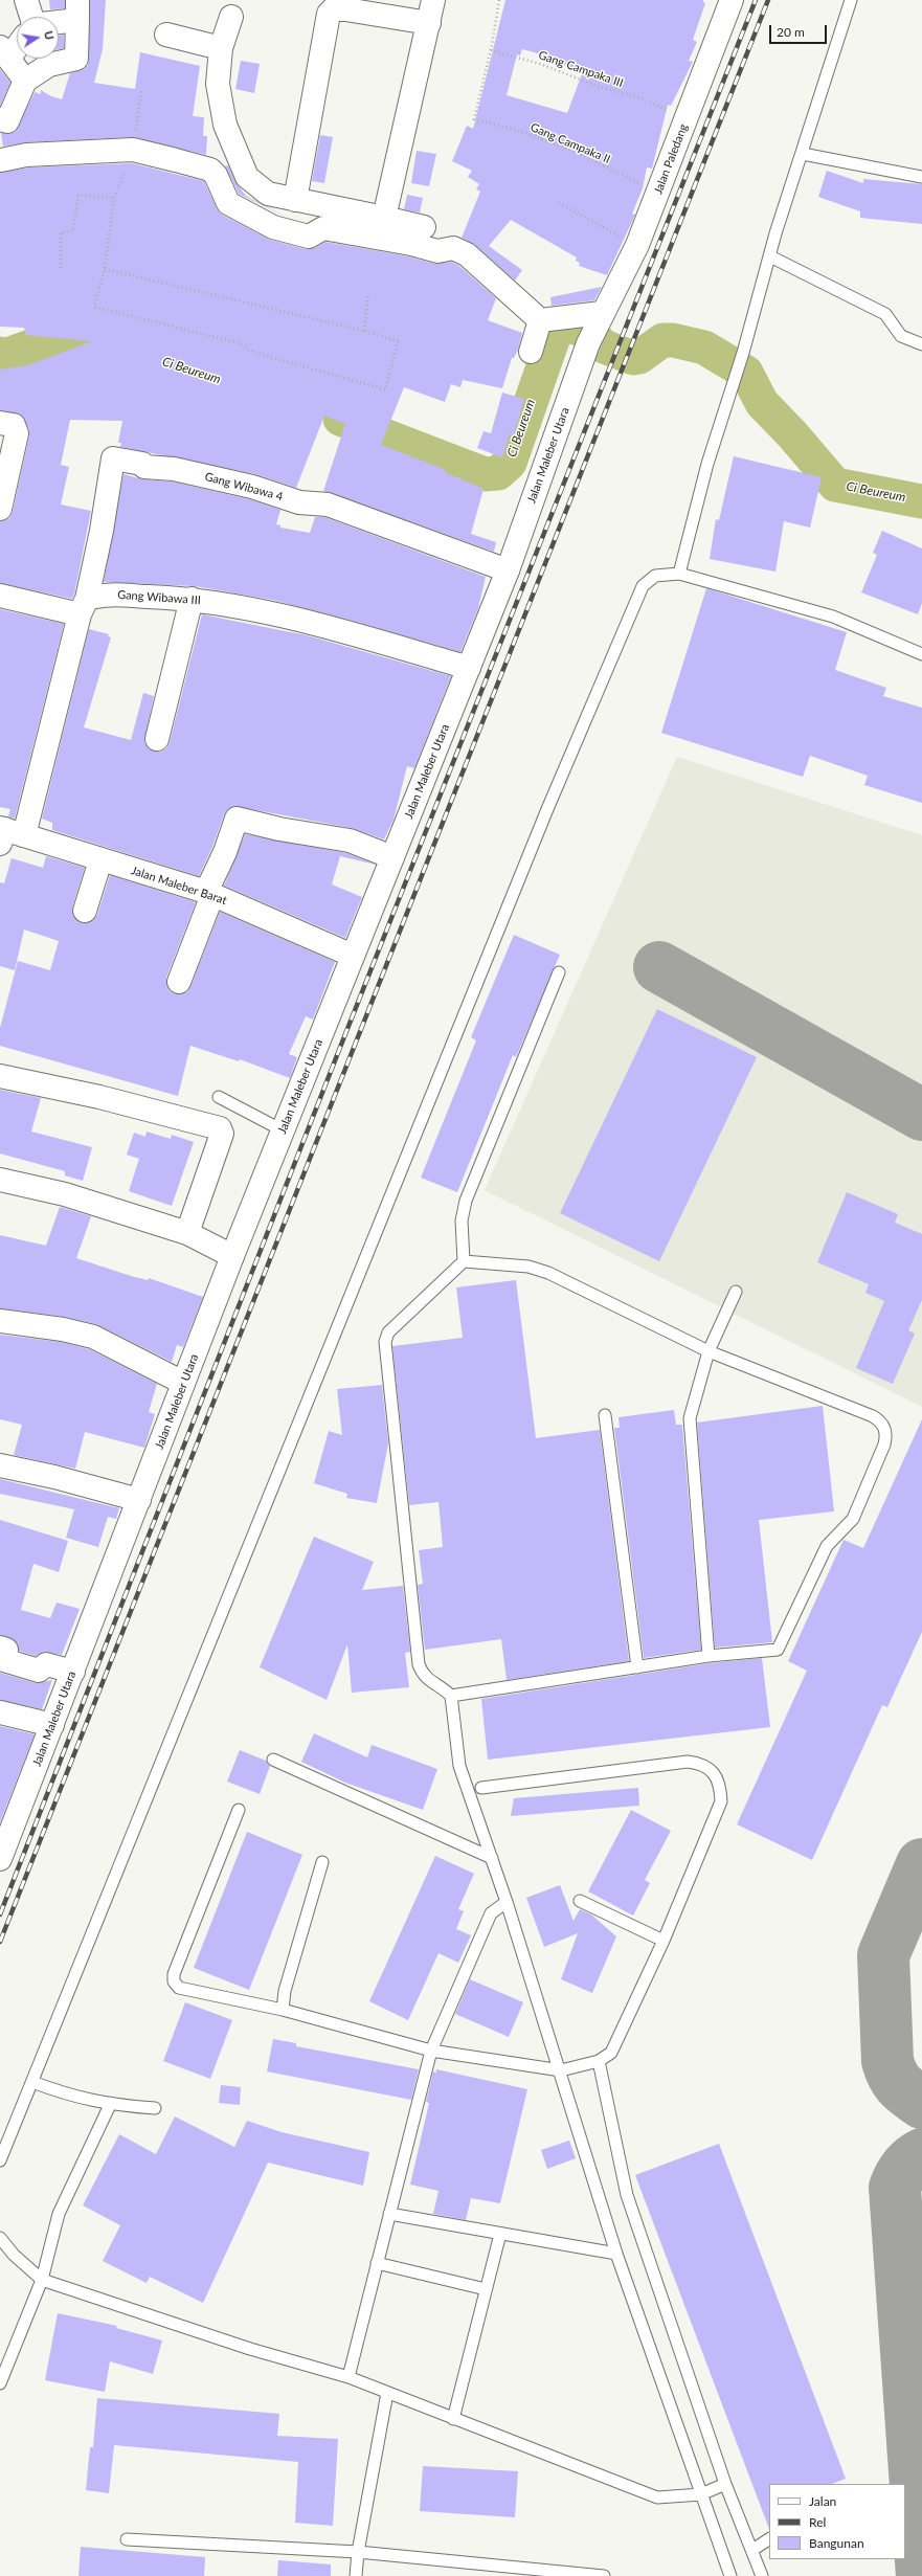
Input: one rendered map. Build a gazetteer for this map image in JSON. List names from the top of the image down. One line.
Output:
{"streets":{"street":["Jalan Paledang","Jalan Maleber Utara","Gang Wibawa 4","Gang Wibawa III","Jalan Maleber Barat"],"path":["Gang Campaka III","Gang Campaka II"]},"crossings":[["Gang Campaka III","Gang Campaka II"],["Gang Campaka III","Jalan Paledang"],["Gang Campaka II","Jalan Paledang"],["Jalan Paledang","Jalan Maleber Utara"],["Jalan Maleber Utara","Gang Wibawa 4"],["Jalan Maleber Utara","Gang Wibawa III"],["Jalan Maleber Utara","Jalan Maleber Barat"],["Gang Wibawa 4","Gang Wibawa III"]],"water":["Ci Beureum"],"legend":["Jalan","Rel","Bangunan"],"scale_bar":"20 m","north":"right"}
